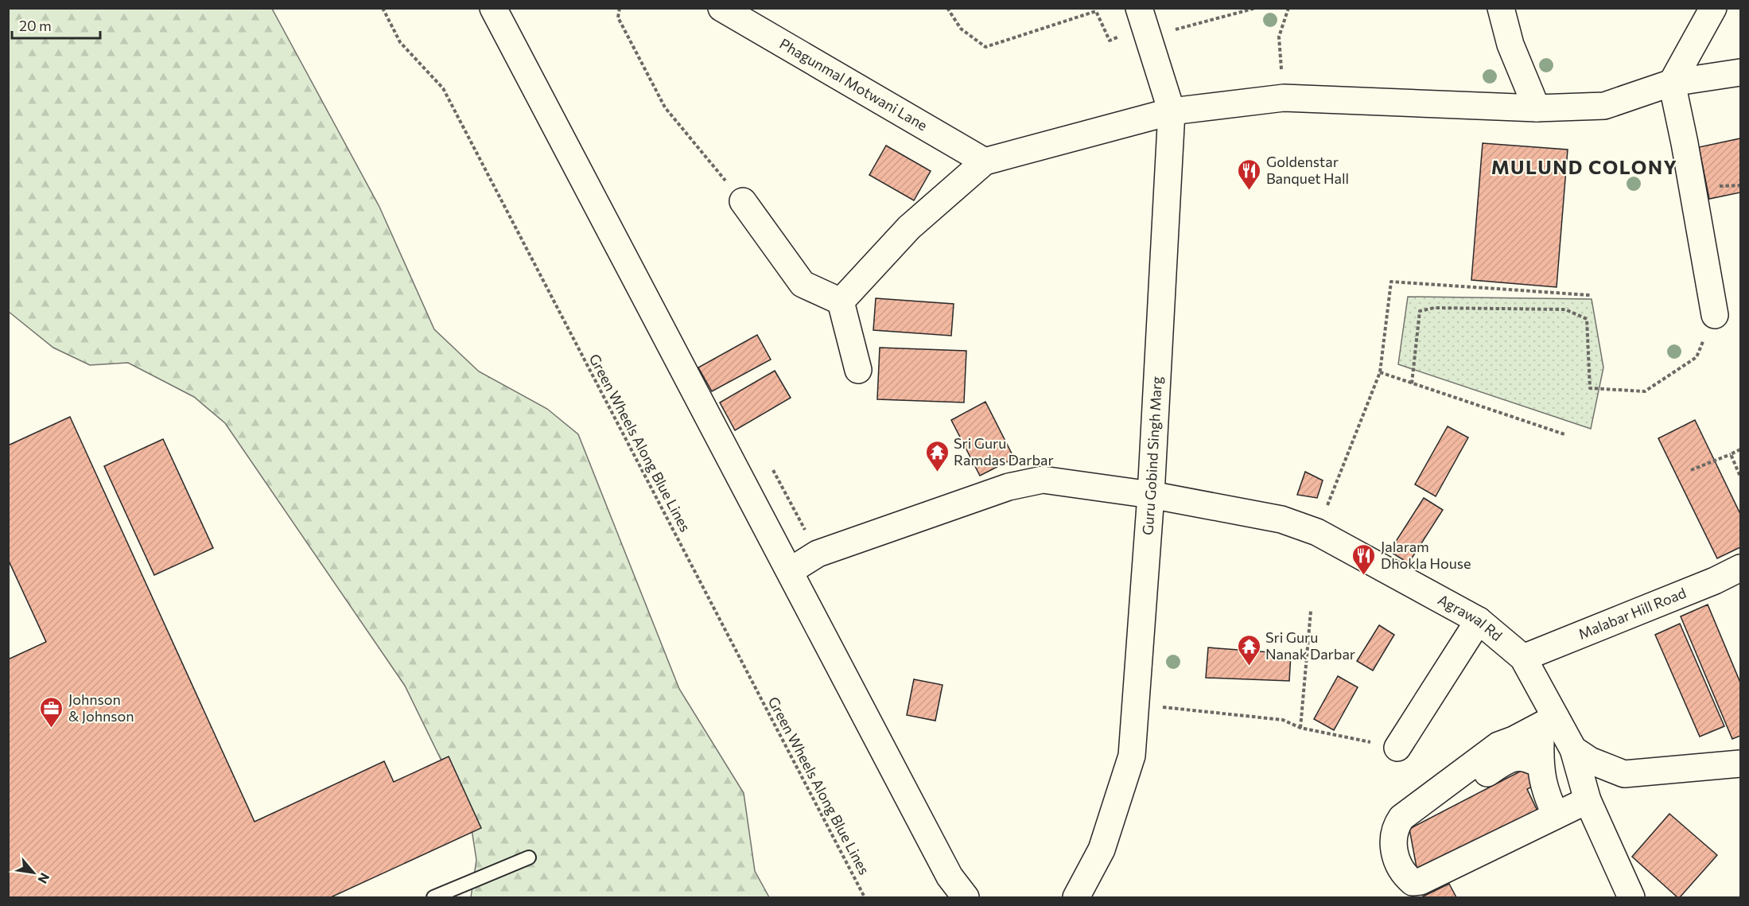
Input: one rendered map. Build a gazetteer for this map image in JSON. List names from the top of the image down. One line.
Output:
{"streets":{"street":["Phagunmal Motwani Lane","Guru Gobind Singh Marg","Malabar Hill Road","Agrawal Rd"],"path":["Green Wheels Along Blue Lines"]},"crossings":[["Guru Gobind Singh Marg","Agrawal Rd"],["Malabar Hill Road","Agrawal Rd"]],"districts":["MULUND COLONY"],"places":{"restaurant":["Goldenstar Banquet Hall","Jalaram Dhokla House"],"temple":["Sri Guru Ramdas Darbar","Sri Guru Nanak Darbar"],"office":["Johnson & Johnson"]},"scale_bar":"20 m","north":"bottom right"}
